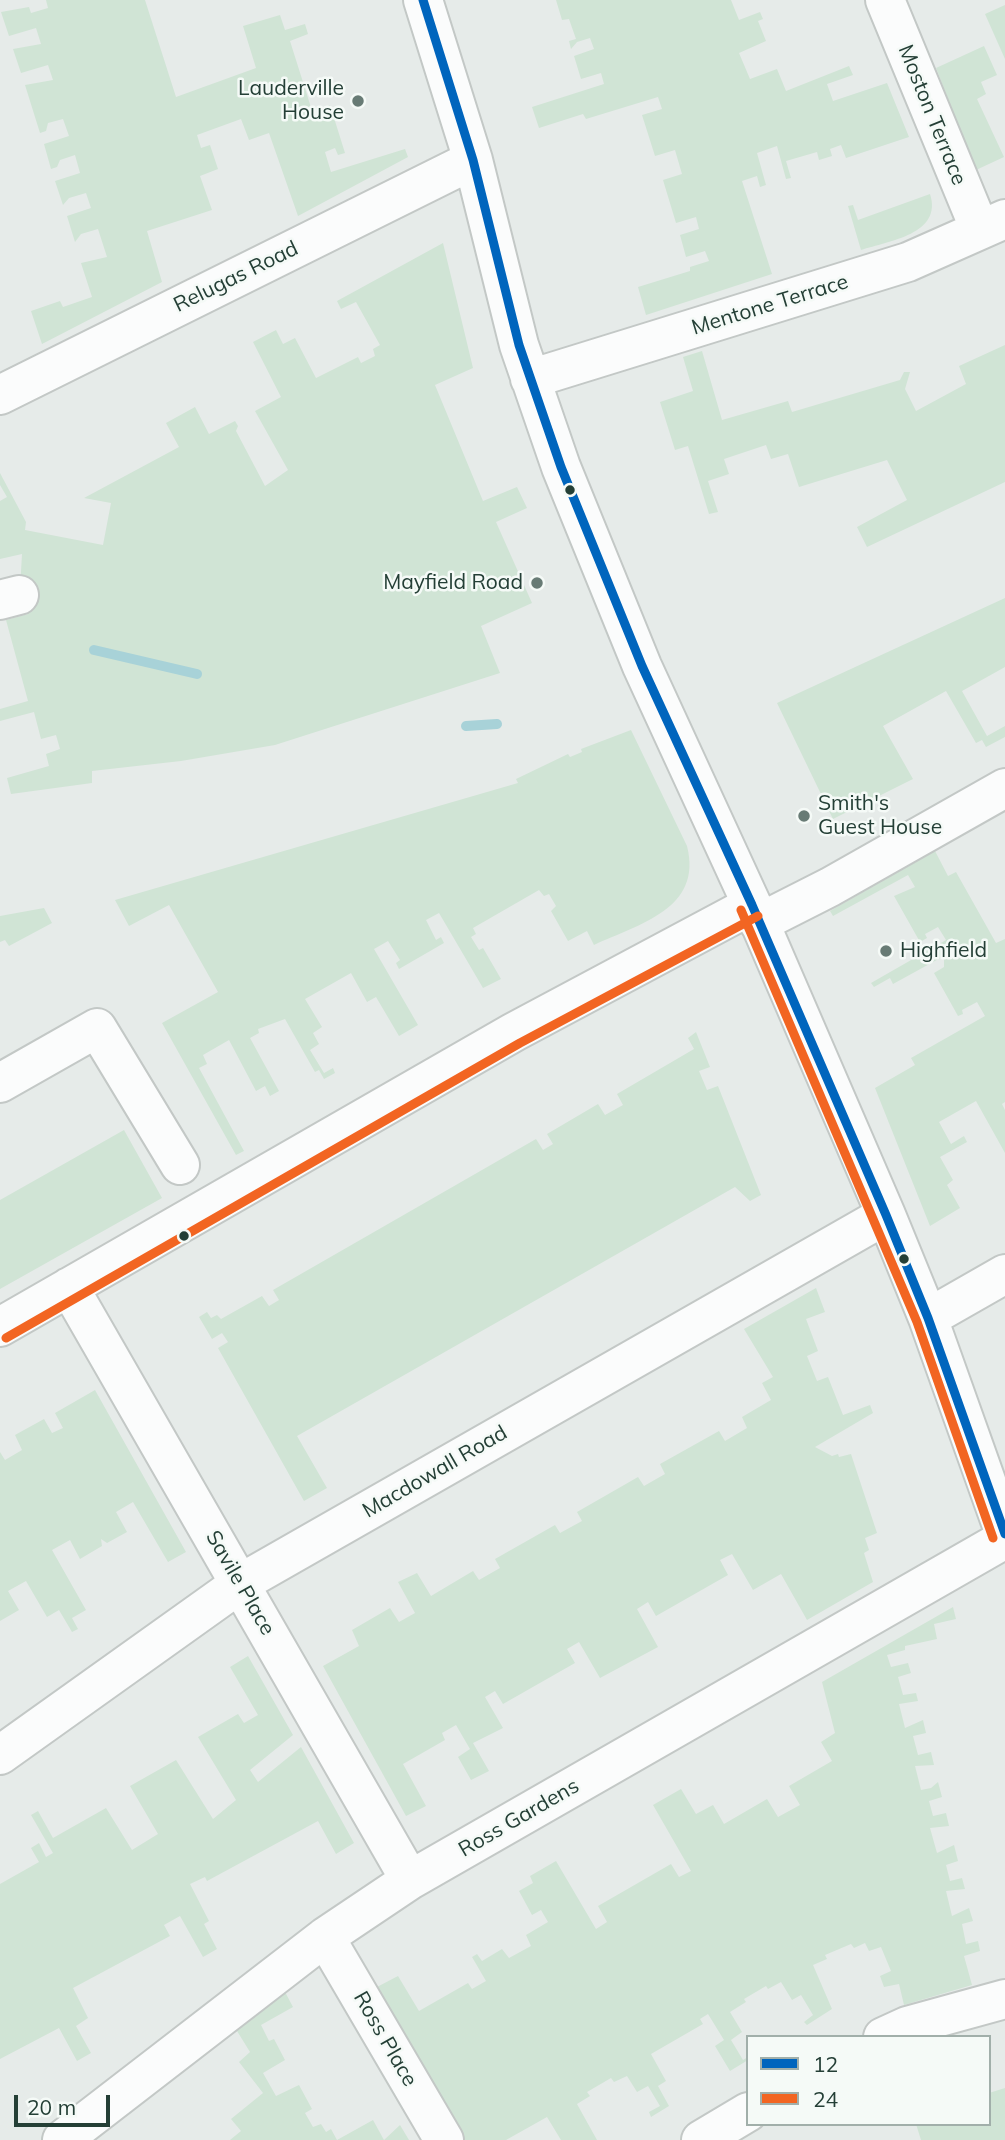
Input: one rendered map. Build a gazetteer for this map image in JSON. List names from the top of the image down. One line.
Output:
{"streets":{"street":["Moston Terrace","Relugas Road","Mentone Terrace","Macdowall Road","Savile Place","Ross Gardens","Ross Place"]},"crossings":[["Moston Terrace","Mentone Terrace"],["Macdowall Road","Savile Place"],["Savile Place","Ross Gardens"],["Ross Gardens","Ross Place"]],"places":["Lauderville House","Mayfield Road","Smith's Guest House","Highfield"],"lines":["transit line 12","transit line 24"],"legend":["12","24"],"scale_bar":"20 m"}
